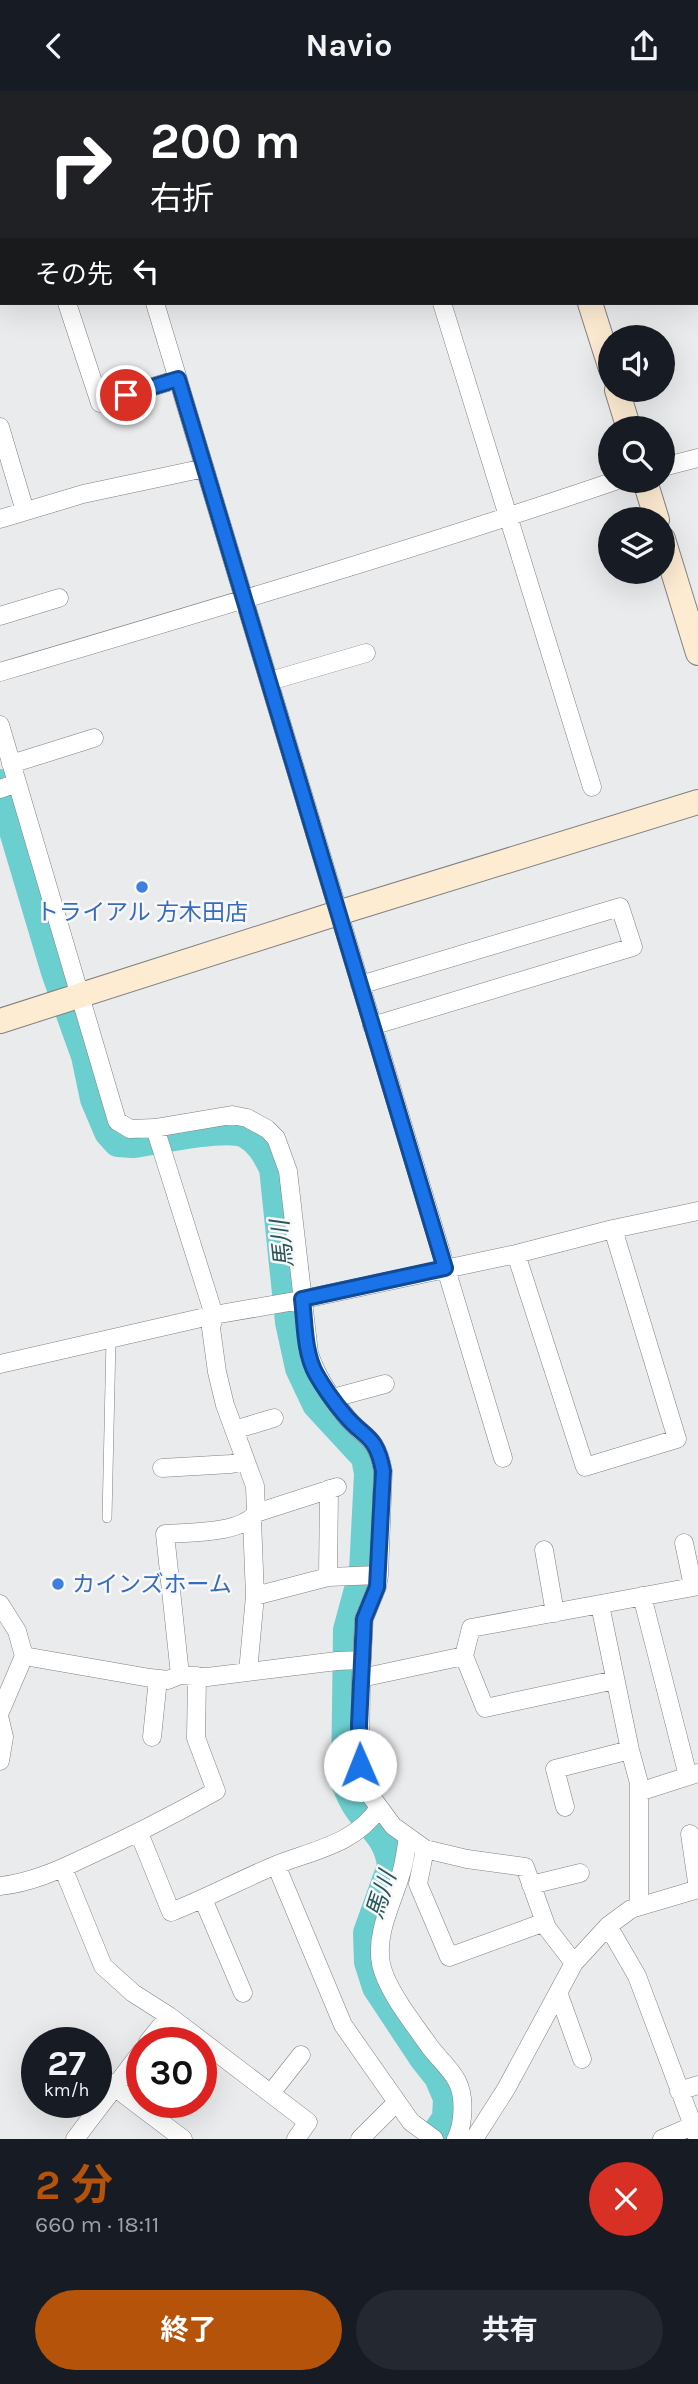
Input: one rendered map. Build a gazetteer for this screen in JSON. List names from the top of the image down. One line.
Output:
{"water":["馬川"],"places":["トライアル 方木田店","カインズホーム"],"page":{"header":"Navio","turn":["200 m","右折"],"then":"その先","speed":"27 km/h","limit":"30","heading":["2 分","660 m · 18:11"],"buttons":["終了","共有"]}}
